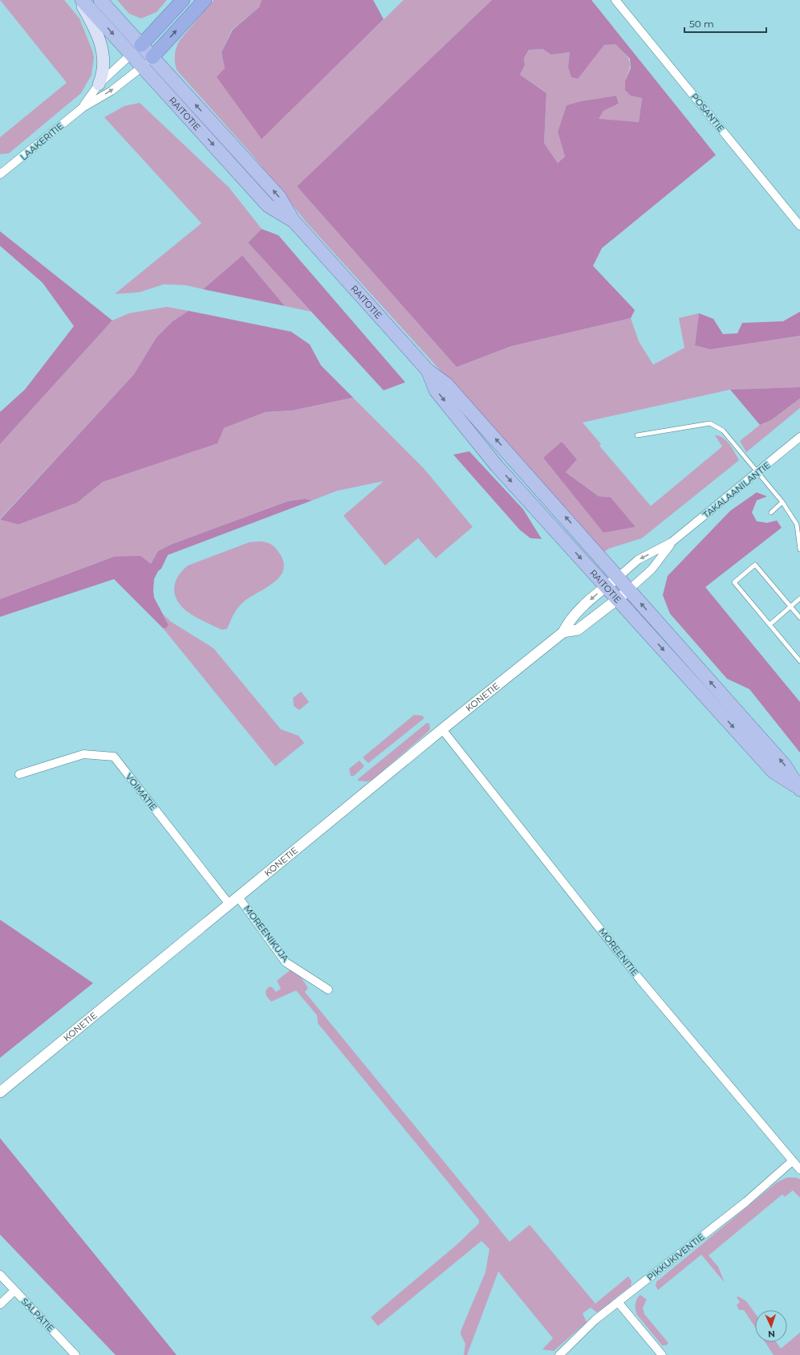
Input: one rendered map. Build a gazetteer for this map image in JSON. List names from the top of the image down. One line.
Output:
{"streets":{"main road":["RAITOTIE"],"street":["POSANTIE","LAAKERITIE","TAKALAANILANTIE","KONETIE","VOIMATIE","MOREENIKUJA","MOREENITIE","PIKKUKIVENTIE","SÄLPÄTIE"]},"crossings":[["RAITOTIE","LAAKERITIE"],["RAITOTIE","TAKALAANILANTIE"],["RAITOTIE","KONETIE"],["TAKALAANILANTIE","KONETIE"],["KONETIE","VOIMATIE"],["KONETIE","MOREENIKUJA"],["KONETIE","MOREENITIE"],["MOREENITIE","PIKKUKIVENTIE"]],"scale_bar":"50 m","north":"bottom"}
